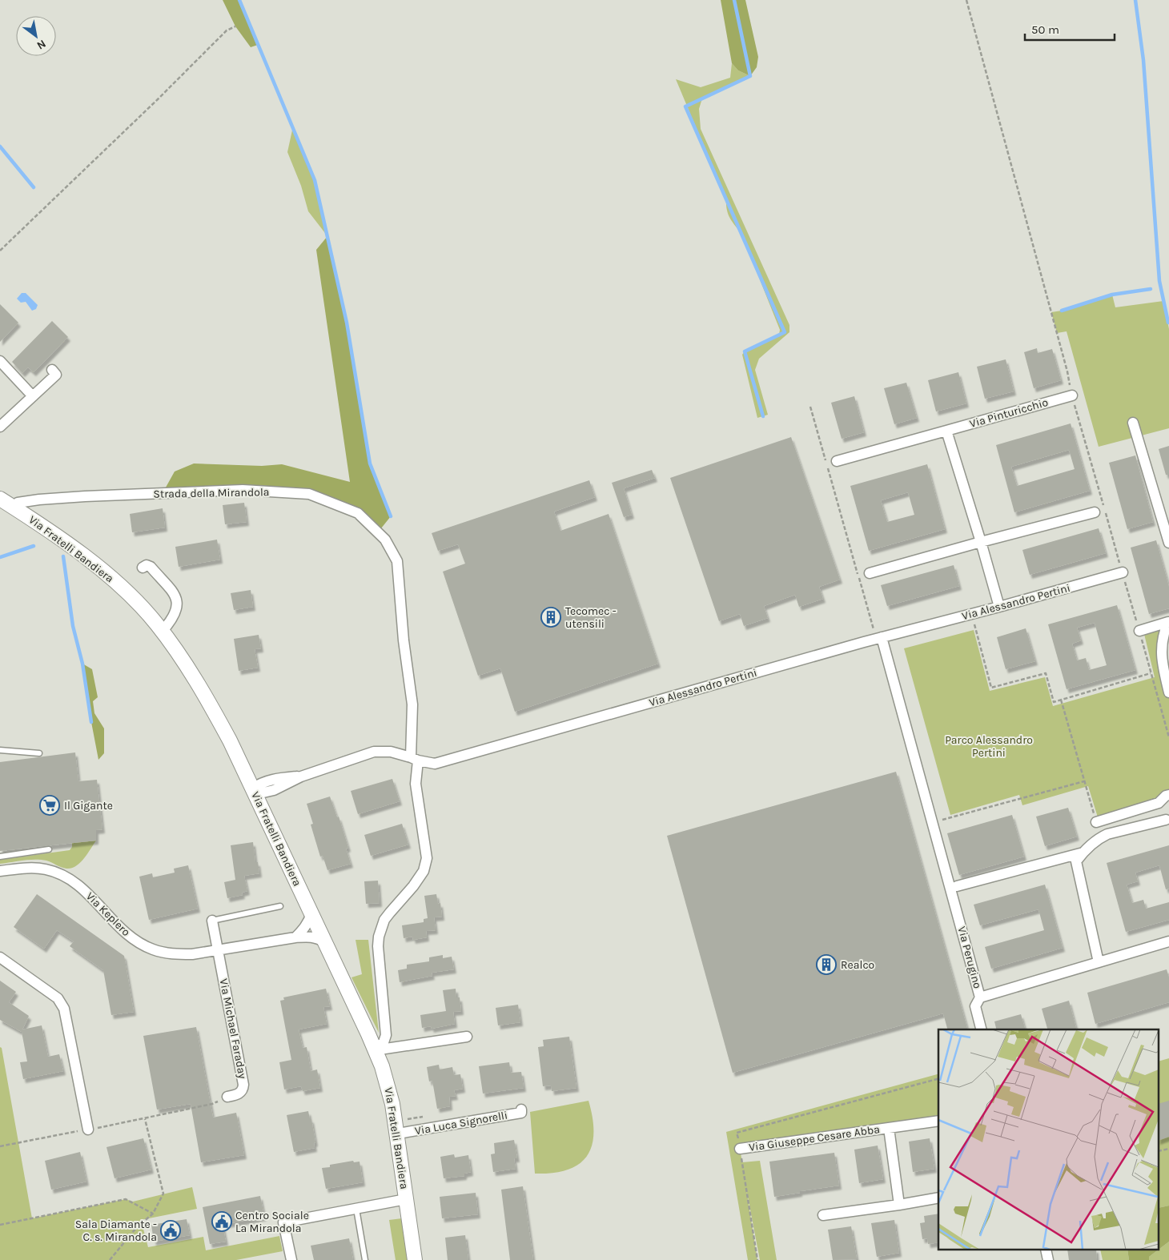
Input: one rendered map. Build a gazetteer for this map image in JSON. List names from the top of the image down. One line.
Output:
{"streets":{"street":["Via Pinturicchio","Strada della Mirandola","Via Fratelli Bandiera","Via Alessandro Pertini","Via Keplero","Via Perugino","Via Michael Faraday","Via Luca Signorelli","Via Giuseppe Cesare Abba"]},"crossings":[["Strada della Mirandola","Via Fratelli Bandiera"],["Strada della Mirandola","Via Alessandro Pertini"],["Via Fratelli Bandiera","Via Alessandro Pertini"],["Via Fratelli Bandiera","Via Keplero"],["Via Fratelli Bandiera","Via Luca Signorelli"],["Via Alessandro Pertini","Via Perugino"],["Via Keplero","Via Michael Faraday"]],"parks":["Parco Alessandro Pertini"],"places":{"building":["Tecomec - utensili","Realco"],"supermarket":["Il Gigante"],"public building":["Centro Sociale La Mirandola","Sala Diamante - C. s. Mirandola"]},"scale_bar":"50 m","north":"bottom right"}
